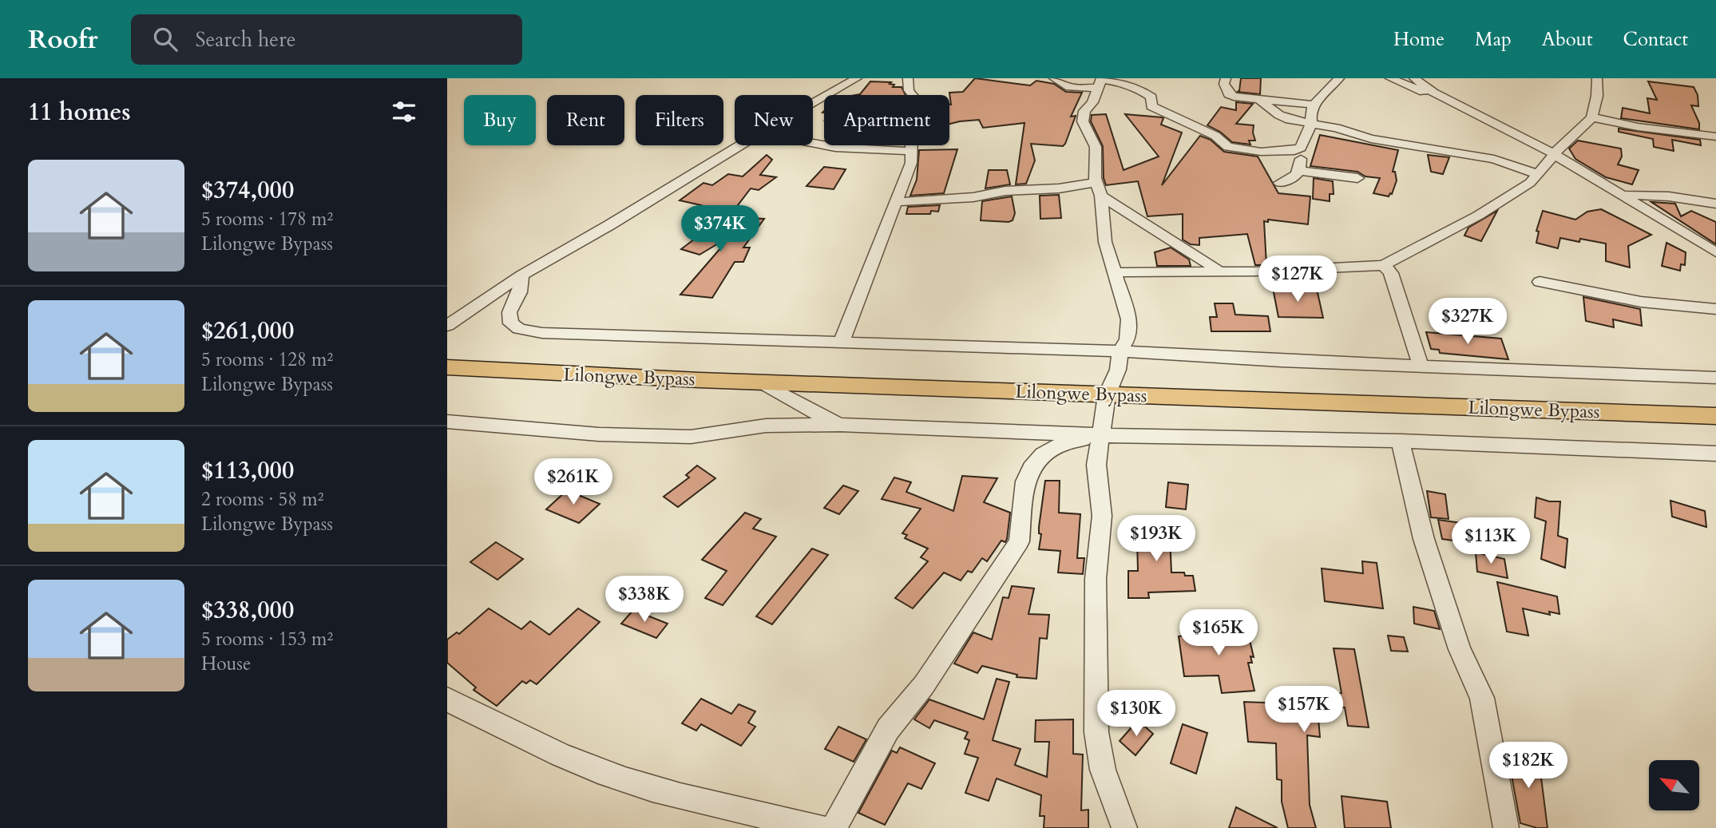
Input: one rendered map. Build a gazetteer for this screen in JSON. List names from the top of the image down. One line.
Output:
{"streets":{"main road":["Lilongwe Bypass"]},"north":"top left","page":{"header":"Roofr","search":"Search here","nav":["Home","Map","About","Contact"],"heading":"11 homes","chip":["Buy","Rent","Filters","New","Apartment"],"list":[{"name":"$374,000","note":"5 rooms · 178 m² · Lilongwe Bypass"},{"name":"$261,000","note":"5 rooms · 128 m² · Lilongwe Bypass"},{"name":"$113,000","note":"2 rooms · 58 m² · Lilongwe Bypass"},{"name":"$338,000","note":"5 rooms · 153 m² · House"}],"price":["$374K","$127K","$327K","$261K","$193K","$113K","$338K","$165K","$157K","$130K","$182K"]}}
